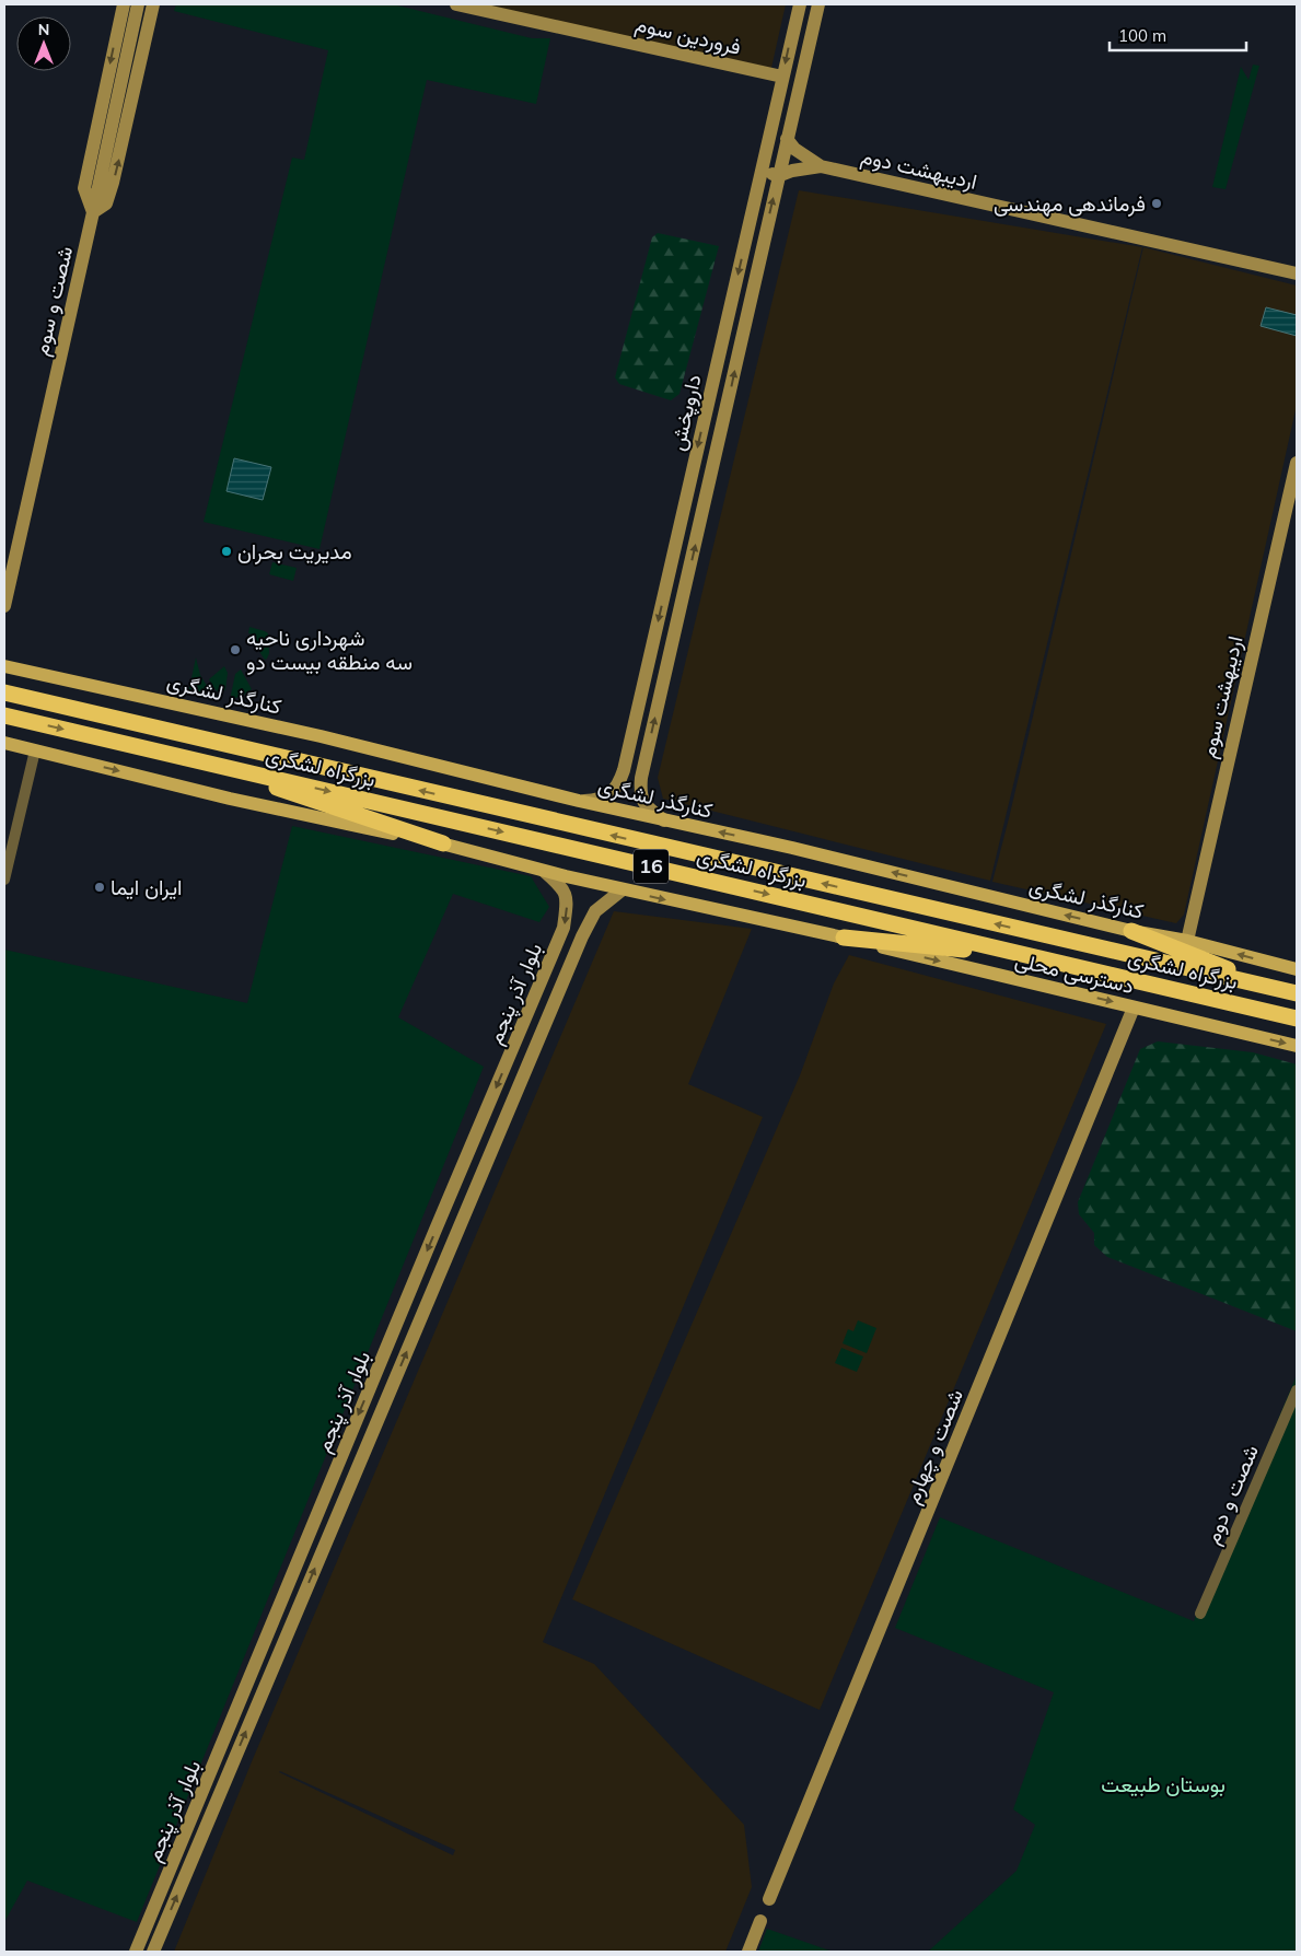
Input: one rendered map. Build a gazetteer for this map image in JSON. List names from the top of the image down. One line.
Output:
{"streets":{"highway":["بزرگراه لشگری","16"],"main road":["کنارگذر لشگری","دسترسی محلی"],"street":["فروردین سوم","اردیبهشت دوم","شصت و سوم","داروپخش","اردیبهشت سوم","بلوار آذر پنجم","شصت و چهارم","شصت و دوم"]},"crossings":[["فروردین سوم","داروپخش"],["اردیبهشت دوم","داروپخش"],["داروپخش","کنارگذر لشگری"],["کنارگذر لشگری","اردیبهشت سوم"],["دسترسی محلی","شصت و چهارم"]],"one_way":["دسترسی محلی"],"parks":["بوستان طبیعت"],"places":["فرماندهی مهندسی","مدیریت بحران","شهرداری ناحیه سه منطقه بیست دو","ایران ایما"],"scale_bar":"100 m","north":"top"}
